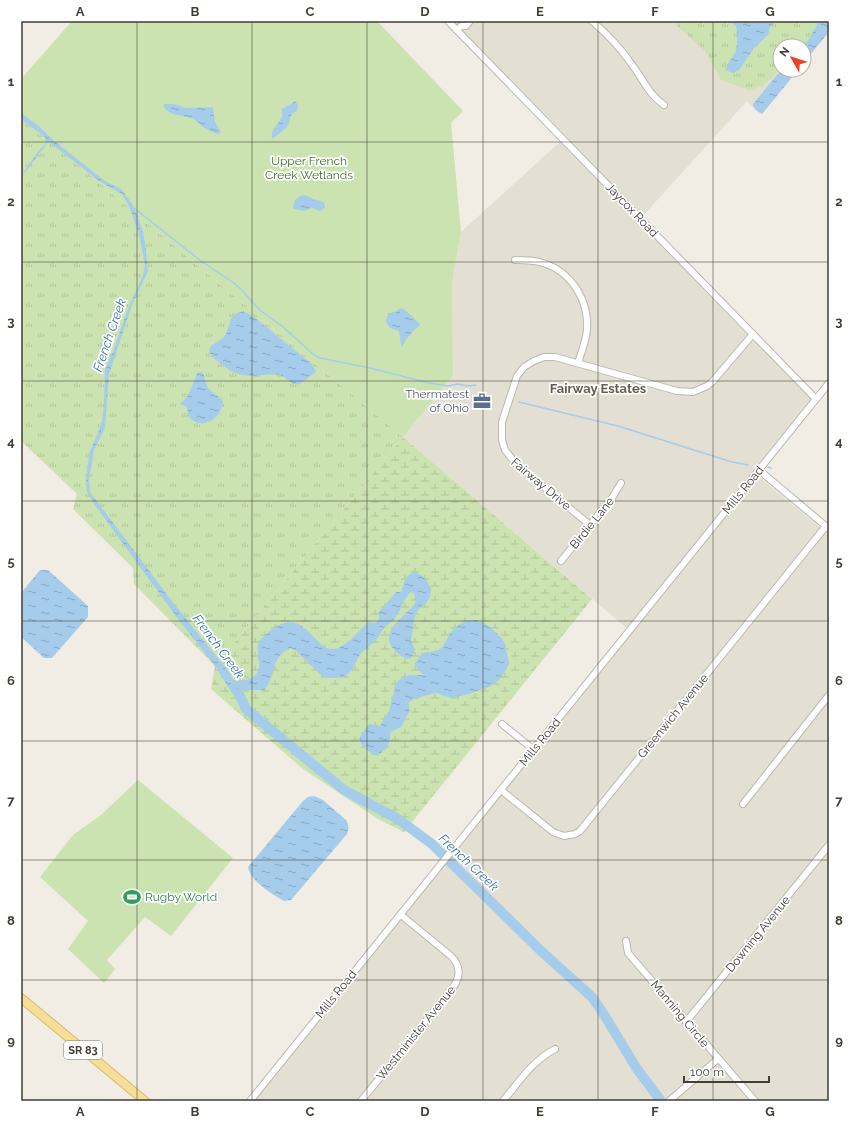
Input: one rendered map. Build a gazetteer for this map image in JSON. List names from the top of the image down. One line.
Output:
{"streets":{"main road":["SR 83"],"street":["Jaycox Road","Fairway Drive","Mills Road","Birdie Lane","Greenwich Avenue","Downing Avenue","Manning Circle","Westminister Avenue"]},"crossings":[["Jaycox Road","Fairway Drive"],["Jaycox Road","Mills Road"],["Fairway Drive","Birdie Lane"],["Mills Road","Greenwich Avenue"],["Mills Road","Westminister Avenue"],["Downing Avenue","Manning Circle"]],"districts":["Fairway Estates"],"water":["French Creek"],"parks":["Upper French Creek Wetlands"],"places":{"office":["Thermatest of Ohio"],"sports":["Rugby World"]},"scale_bar":"100 m","north":"top left","grid":{"columns":["A","B","C","D","E","F","G"],"rows":["1","2","3","4","5","6","7","8","9"]}}
